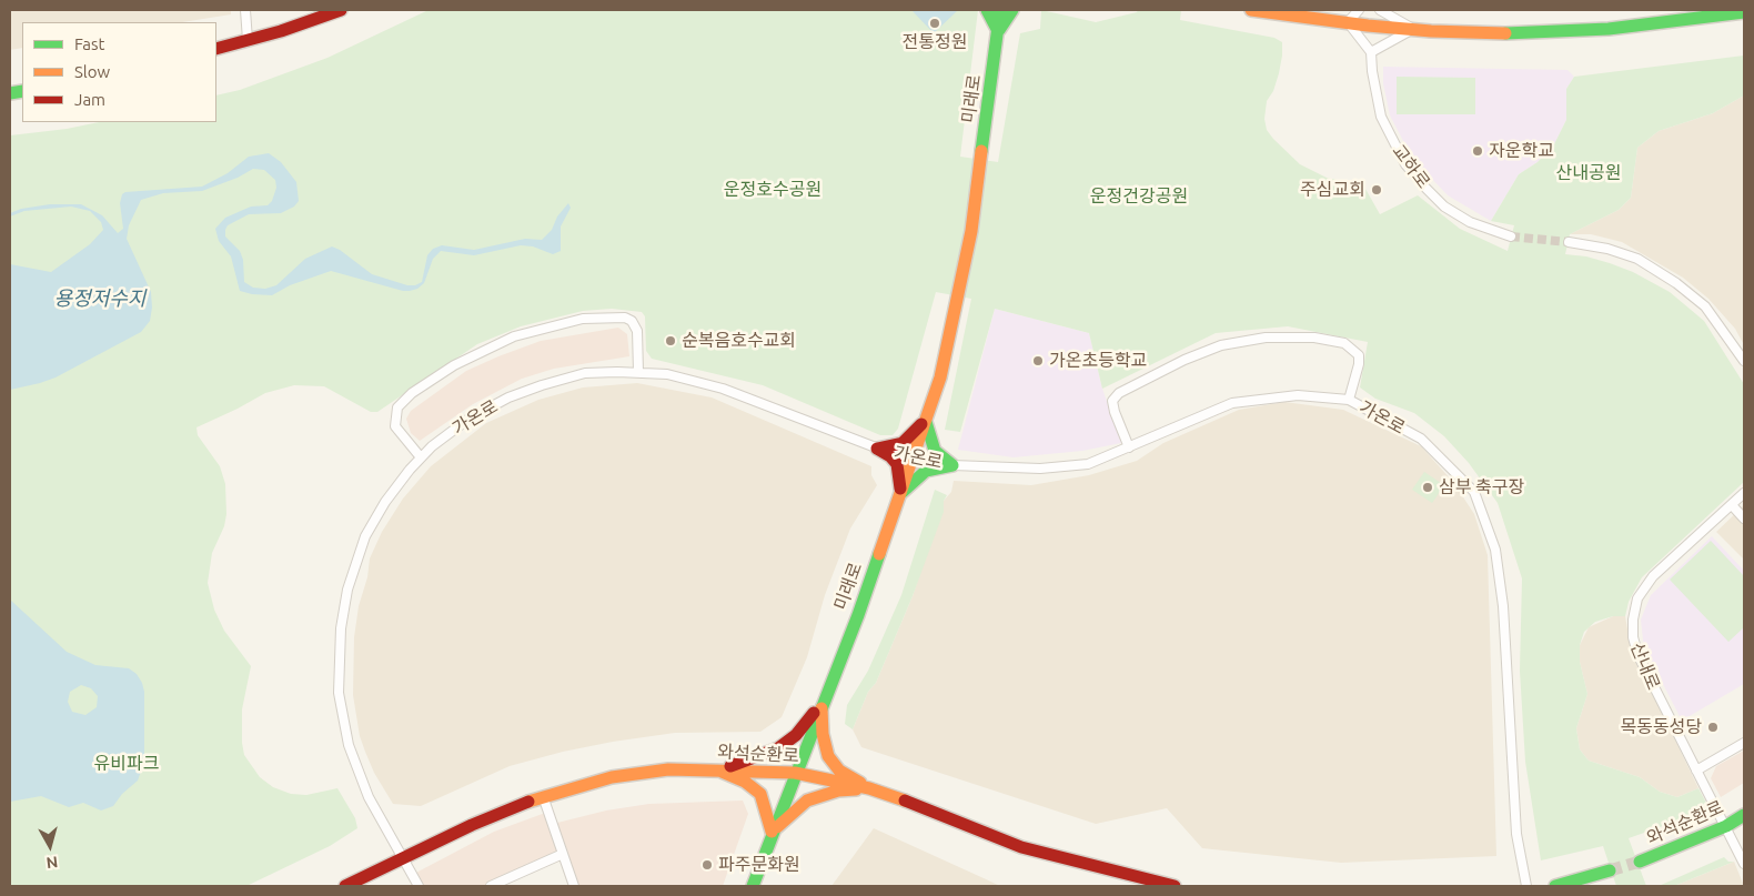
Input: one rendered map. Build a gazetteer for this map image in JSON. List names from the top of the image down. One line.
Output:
{"streets":{"street":["미래로","교하로","가온로","산내로","와석순환로"]},"crossings":[["미래로","가온로"],["미래로","와석순환로"],["가온로","와석순환로"],["산내로","와석순환로"]],"water":["용정저수지"],"parks":["산내공원","운정호수공원","운정건강공원","유비파크"],"places":["전통정원","자운학교","주심교회","순복음호수교회","가온초등학교","삼부 축구장","목동동성당","파주문화원"],"legend":["Fast","Slow","Jam"],"north":"bottom"}
